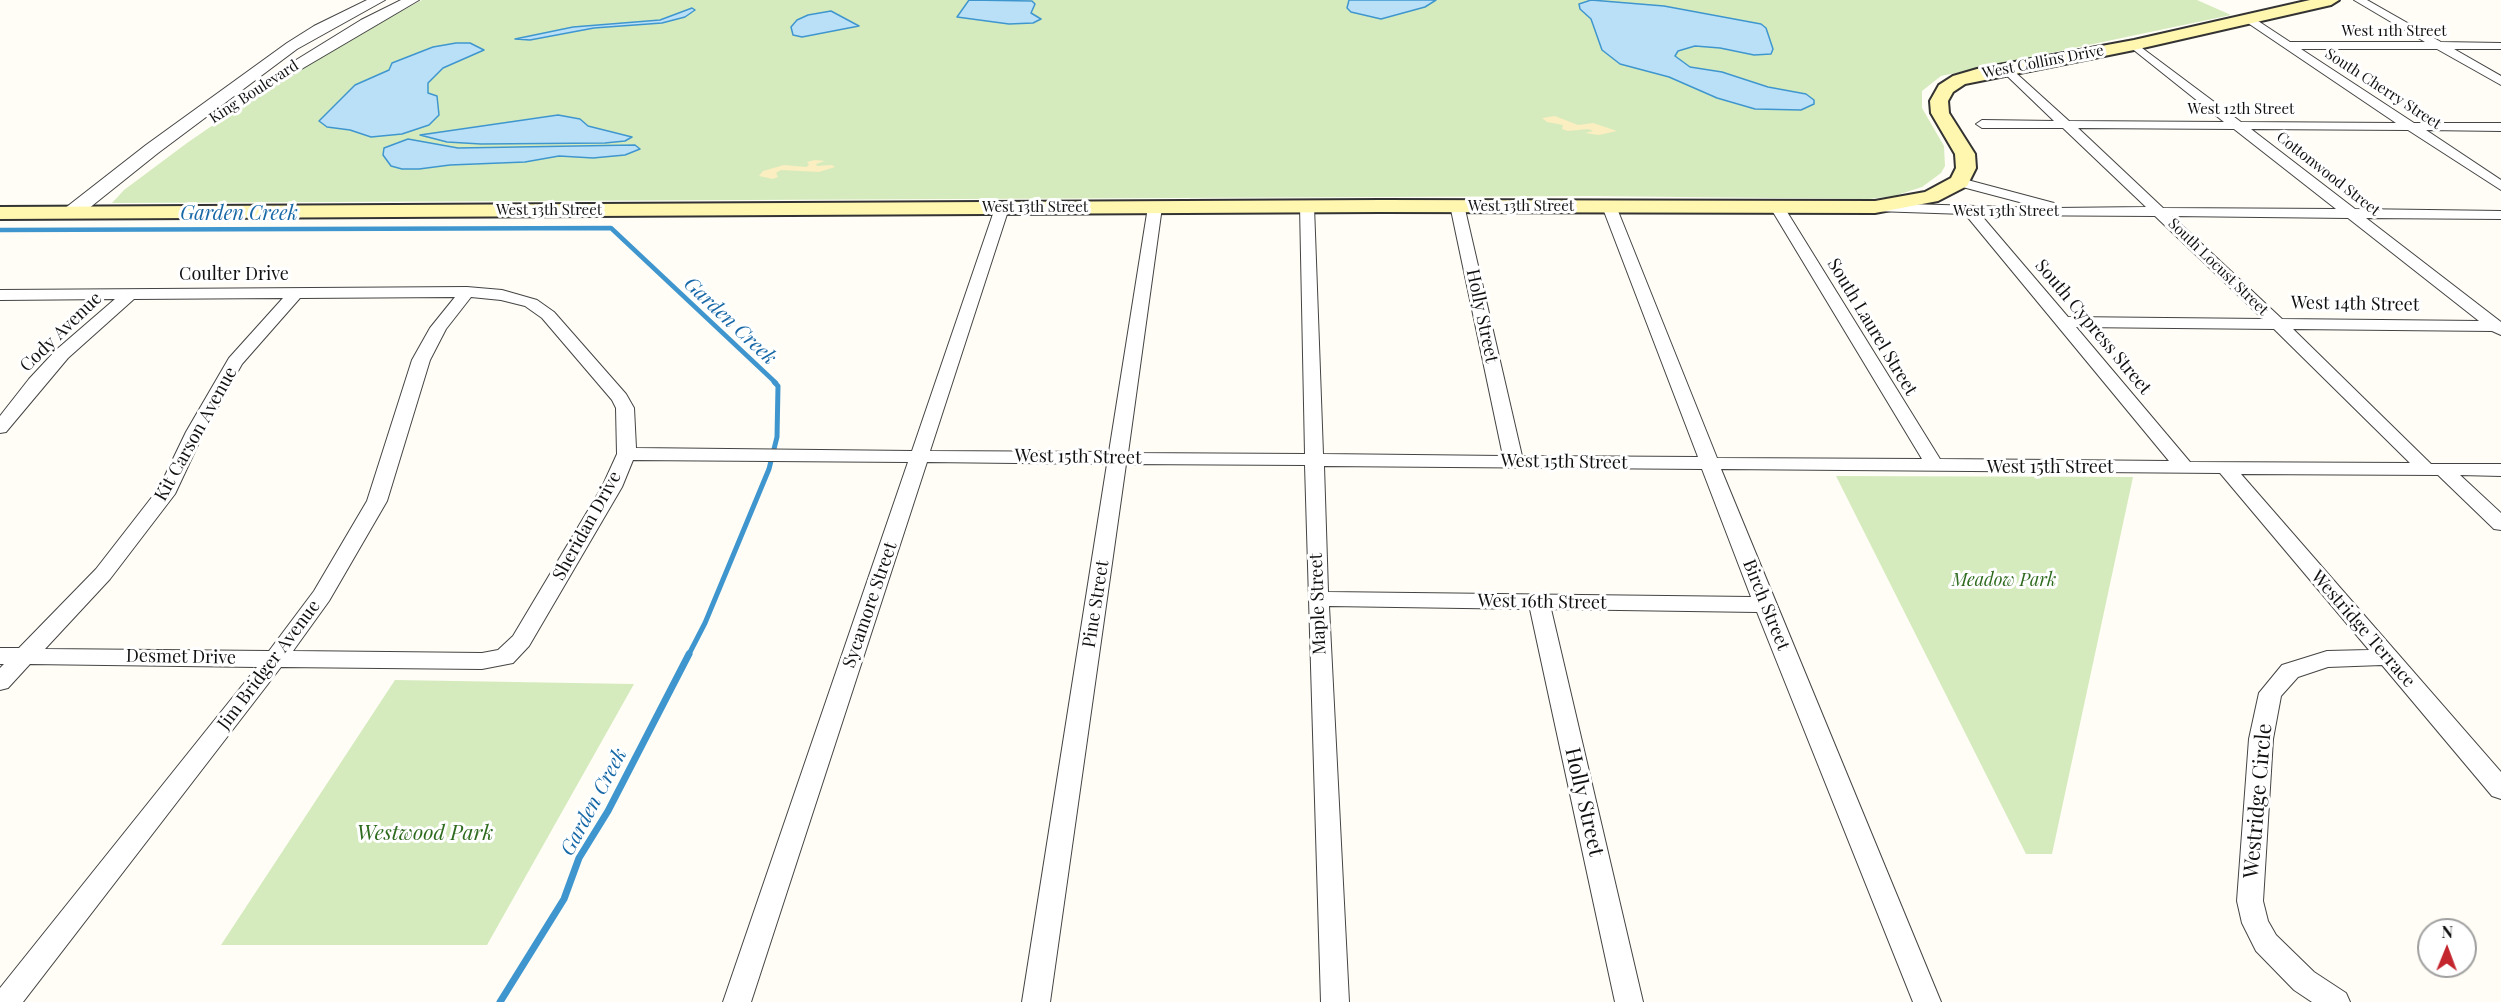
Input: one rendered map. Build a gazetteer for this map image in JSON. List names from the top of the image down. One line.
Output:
{"streets":{"main road":["West Collins Drive","West 13th Street"],"street":["West 11th Street","South Cherry Street","King Boulevard","West 12th Street","Cottonwood Street","South Locust Street","Coulter Drive","West 14th Street","Holly Street","South Laurel Street","South Cypress Street","Cody Avenue","Kit Carson Avenue","West 15th Street","Sheridan Drive","West 16th Street","Pine Street","Maple Street","Sycamore Street","Birch Street","Westridge Terrace","Desmet Drive","Jim Bridger Avenue","Westridge Circle"]},"crossings":[["West 11th Street","South Cherry Street"],["West Collins Drive","South Cherry Street"],["West Collins Drive","Cottonwood Street"],["West Collins Drive","West 13th Street"],["West Collins Drive","South Locust Street"],["South Cherry Street","West 12th Street"],["King Boulevard","West 13th Street"],["West 12th Street","Cottonwood Street"],["West 12th Street","South Locust Street"],["Cottonwood Street","West 13th Street"],["Cottonwood Street","West 14th Street"],["West 13th Street","South Locust Street"],["West 13th Street","Holly Street"],["West 13th Street","South Laurel Street"],["West 13th Street","South Cypress Street"],["West 13th Street","Pine Street"],["West 13th Street","Maple Street"],["West 13th Street","Sycamore Street"],["West 13th Street","Birch Street"],["South Locust Street","West 14th Street"],["South Locust Street","West 15th Street"],["Coulter Drive","Cody Avenue"],["Coulter Drive","Kit Carson Avenue"],["Coulter Drive","Sheridan Drive"],["Coulter Drive","Jim Bridger Avenue"],["West 14th Street","South Cypress Street"],["Holly Street","West 15th Street"],["Holly Street","West 16th Street"],["South Laurel Street","West 15th Street"],["South Cypress Street","West 15th Street"],["Kit Carson Avenue","Desmet Drive"],["West 15th Street","Sheridan Drive"],["West 15th Street","Pine Street"],["West 15th Street","Maple Street"],["West 15th Street","Sycamore Street"],["West 15th Street","Birch Street"],["West 15th Street","Westridge Terrace"],["Sheridan Drive","Desmet Drive"],["Sheridan Drive","Jim Bridger Avenue"],["West 16th Street","Maple Street"],["West 16th Street","Birch Street"],["Westridge Terrace","Westridge Circle"],["Desmet Drive","Jim Bridger Avenue"]],"water":["Garden Creek"],"parks":["Meadow Park","Westwood Park"],"north":"top"}
